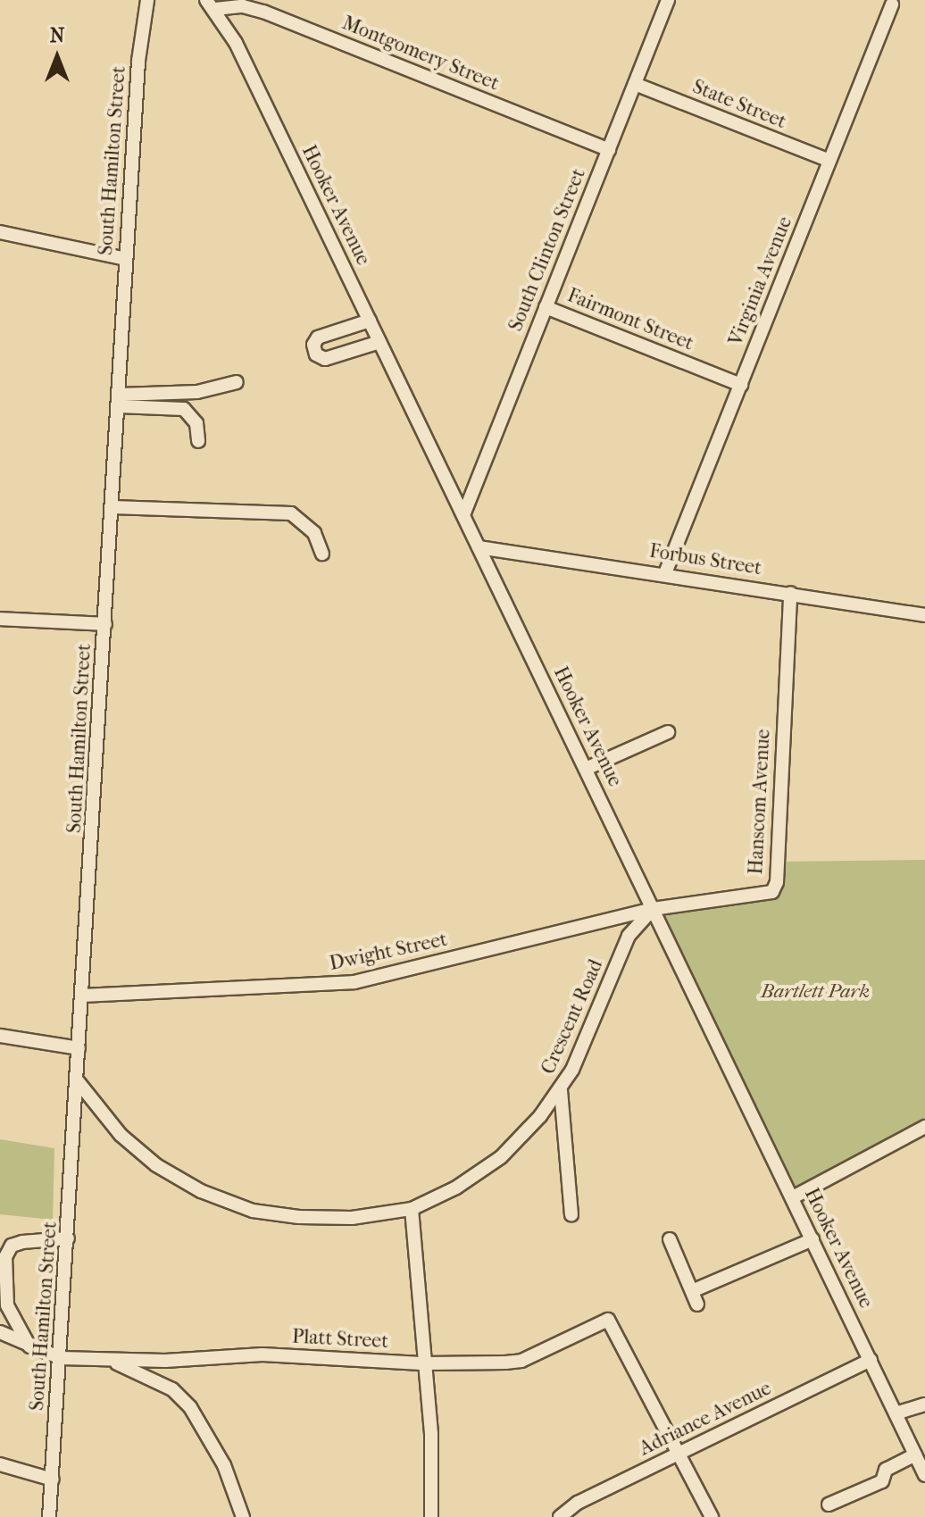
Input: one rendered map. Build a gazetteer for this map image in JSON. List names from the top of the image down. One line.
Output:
{"streets":{"street":["Montgomery Street","State Street","South Hamilton Street","Hooker Avenue","South Clinton Street","Virginia Avenue","Fairmont Street","Forbus Street","Hanscom Avenue","Dwight Street","Crescent Road","Platt Street","Adriance Avenue"]},"crossings":[["Montgomery Street","Hooker Avenue"],["Montgomery Street","South Clinton Street"],["State Street","South Clinton Street"],["State Street","Virginia Avenue"],["South Hamilton Street","Dwight Street"],["South Hamilton Street","Crescent Road"],["South Hamilton Street","Platt Street"],["Hooker Avenue","South Clinton Street"],["Hooker Avenue","Forbus Street"],["Hooker Avenue","Hanscom Avenue"],["Hooker Avenue","Dwight Street"],["Hooker Avenue","Crescent Road"],["Hooker Avenue","Adriance Avenue"],["South Clinton Street","Fairmont Street"],["Virginia Avenue","Fairmont Street"],["Virginia Avenue","Forbus Street"],["Forbus Street","Hanscom Avenue"],["Hanscom Avenue","Dwight Street"],["Hanscom Avenue","Crescent Road"],["Dwight Street","Crescent Road"],["Platt Street","Adriance Avenue"]],"parks":["Bartlett Park"],"north":"top"}
